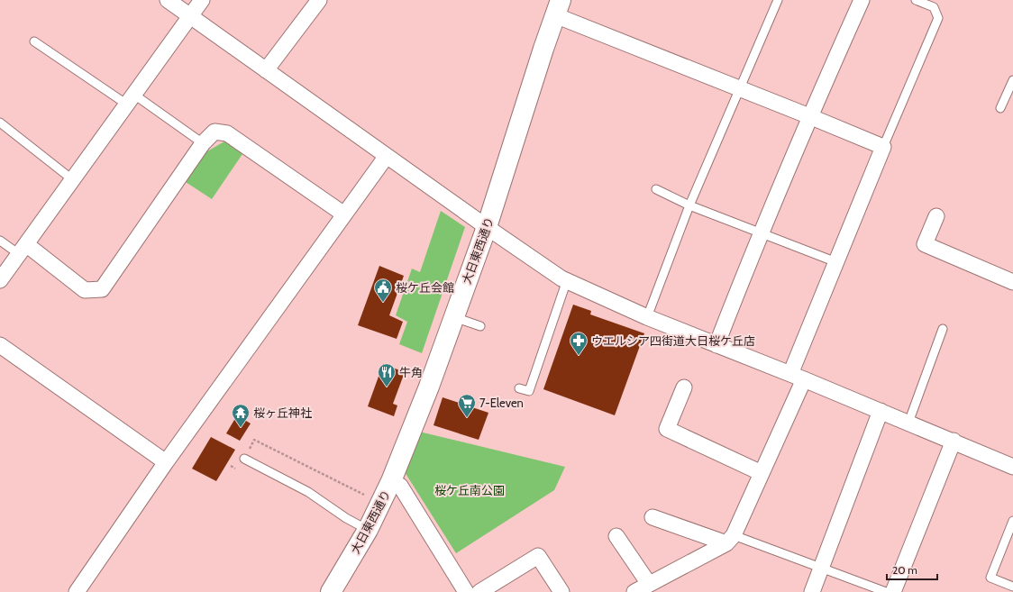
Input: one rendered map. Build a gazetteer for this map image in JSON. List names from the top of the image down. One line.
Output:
{"streets":{"street":["大日東西通り"]},"parks":["桜ケ丘南公園"],"places":{"public building":["桜ケ丘会館"],"pharmacy":["ウエルシア四街道大日桜ケ丘店"],"restaurant":["牛角"],"supermarket":["7-Eleven"],"temple":["桜ヶ丘神社"]},"scale_bar":"20 m"}
